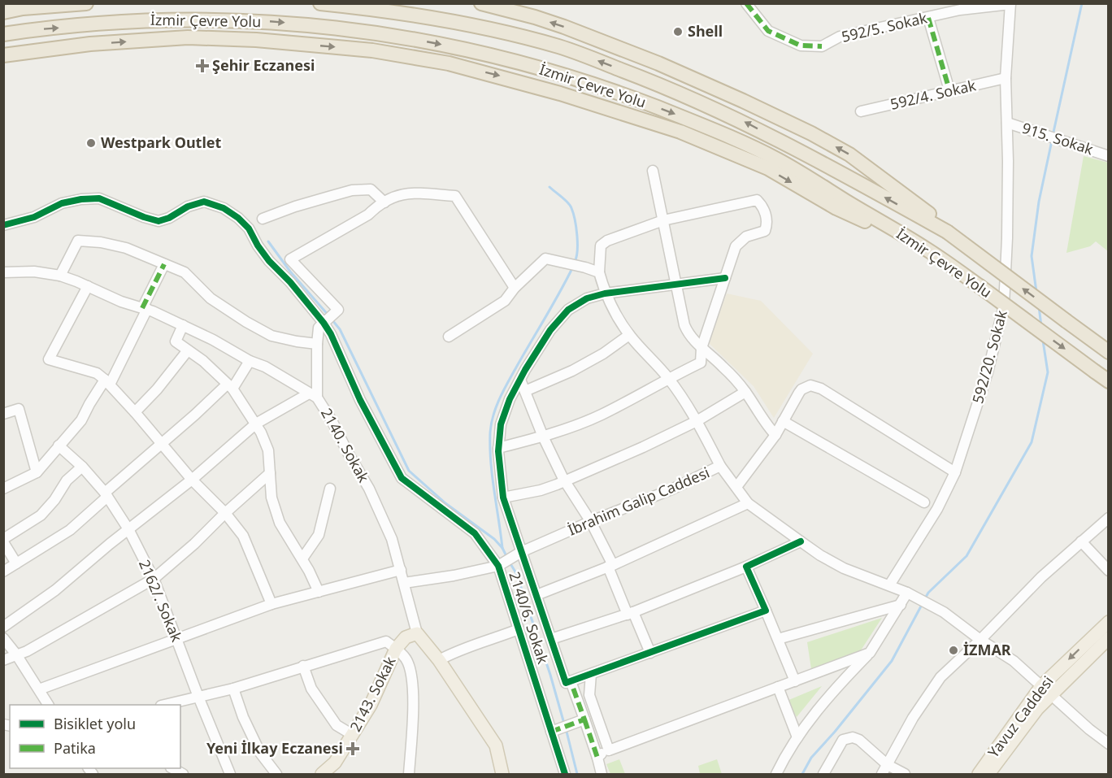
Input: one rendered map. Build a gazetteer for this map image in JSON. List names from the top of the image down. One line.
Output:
{"streets":{"highway":["İzmir Çevre Yolu"],"main road":["2140. Sokak","2143. Sokak","Yavuz Caddesi"],"street":["592/5. Sokak","592/4. Sokak","915. Sokak","592/20. Sokak","İbrahim Galip Caddesi","2162/. Sokak","2140/6. Sokak"]},"crossings":[["592/5. Sokak","592/20. Sokak"],["592/4. Sokak","592/20. Sokak"],["915. Sokak","592/20. Sokak"],["592/20. Sokak","İbrahim Galip Caddesi"],["2140. Sokak","İbrahim Galip Caddesi"],["2140. Sokak","2143. Sokak"],["İbrahim Galip Caddesi","2140/6. Sokak"],["İbrahim Galip Caddesi","Yavuz Caddesi"]],"places":{"other":["Shell","Westpark Outlet","İZMAR"],"health":["Şehir Eczanesi","Yeni İlkay Eczanesi"]},"legend":["Bisiklet yolu","Patika"]}
